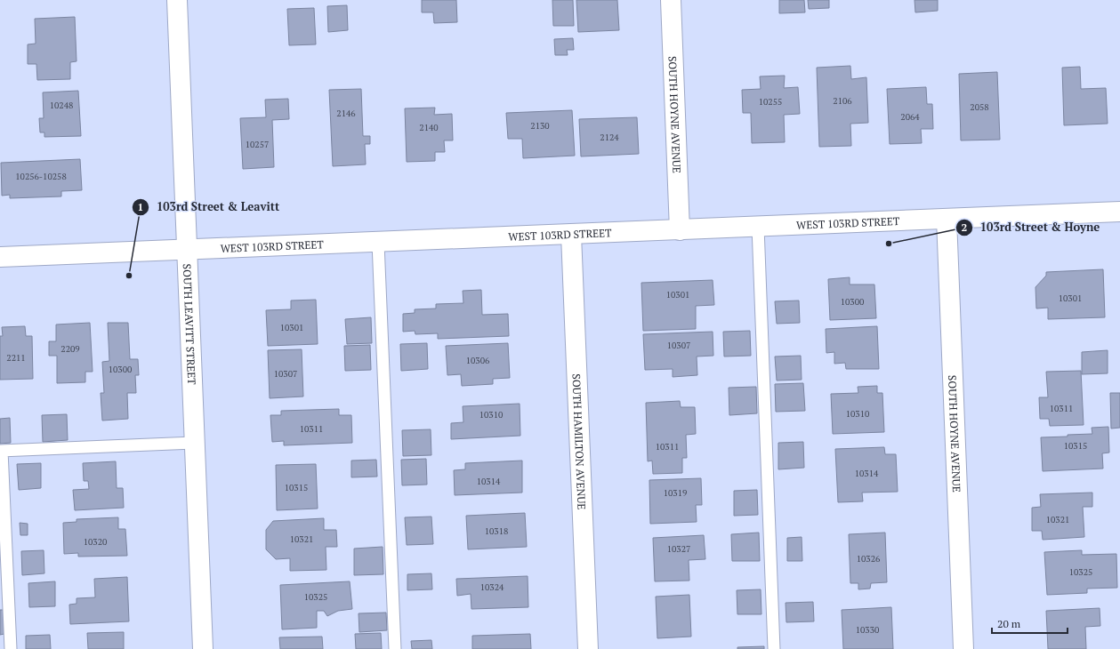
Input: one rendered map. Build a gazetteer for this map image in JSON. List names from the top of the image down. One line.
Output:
{"streets":{"street":["SOUTH HOYNE AVENUE","WEST 103RD STREET","SOUTH LEAVITT STREET","SOUTH HAMILTON AVENUE"]},"crossings":[["SOUTH HOYNE AVENUE","WEST 103RD STREET"],["WEST 103RD STREET","SOUTH LEAVITT STREET"],["WEST 103RD STREET","SOUTH HAMILTON AVENUE"]],"places":["103rd Street & Hoyne","103rd Street & Leavitt"],"house_numbers":["2106","10255","10248","2058","2146","2064","2130","2140","2124","10257","10256-10258","10301","10301","10300","10301","10307","2209","2211","10306","10300","10307","10311","10310","10310","10311","10315","10311","10314","10314","10315","10319","10321","10318","10321","10320","10327","10326","10325","10324","10325","10330"],"scale_bar":"20 m"}
